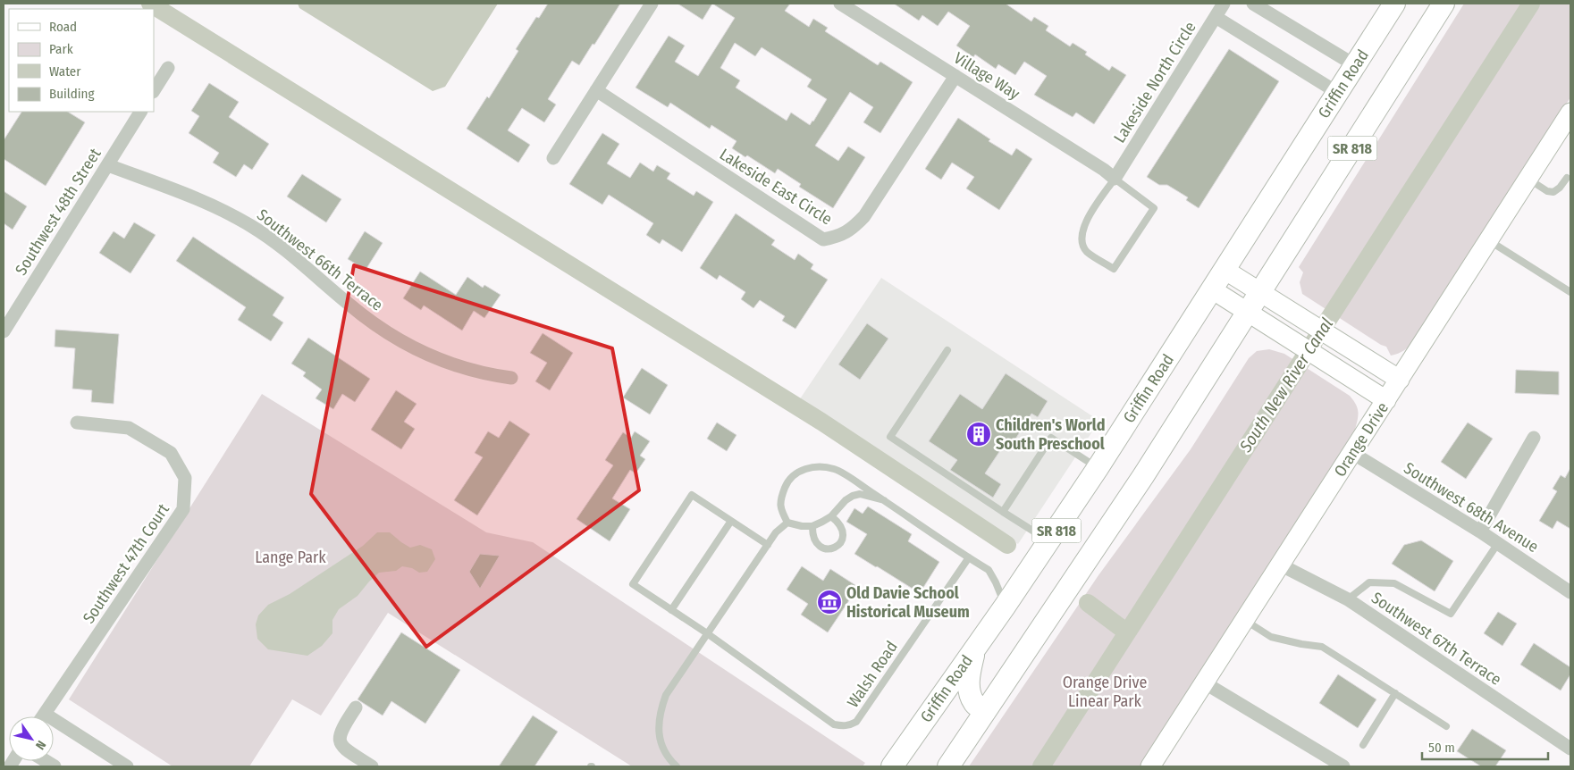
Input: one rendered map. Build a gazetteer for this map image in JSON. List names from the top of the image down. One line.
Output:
{"streets":{"main road":["Griffin Road","SR 818"],"street":["Village Way","Lakeside North Circle","Lakeside East Circle","Southwest 48th Street","Southwest 66th Terrace","Orange Drive","Southwest 68th Avenue","Southwest 47th Court","Southwest 67th Terrace"],"lane":["Walsh Road"]},"crossings":[["Village Way","Lakeside North Circle"],["Village Way","Lakeside East Circle"],["Southwest 48th Street","Southwest 66th Terrace"],["Orange Drive","Southwest 68th Avenue"],["Orange Drive","Southwest 67th Terrace"]],"water":["South New River Canal"],"parks":["Lange Park","Orange Drive Linear Park"],"places":{"building":["Children's World South Preschool"],"museum":["Old Davie School Historical Museum"]},"legend":["Road","Park","Water","Building"],"scale_bar":"50 m","north":"bottom right"}
